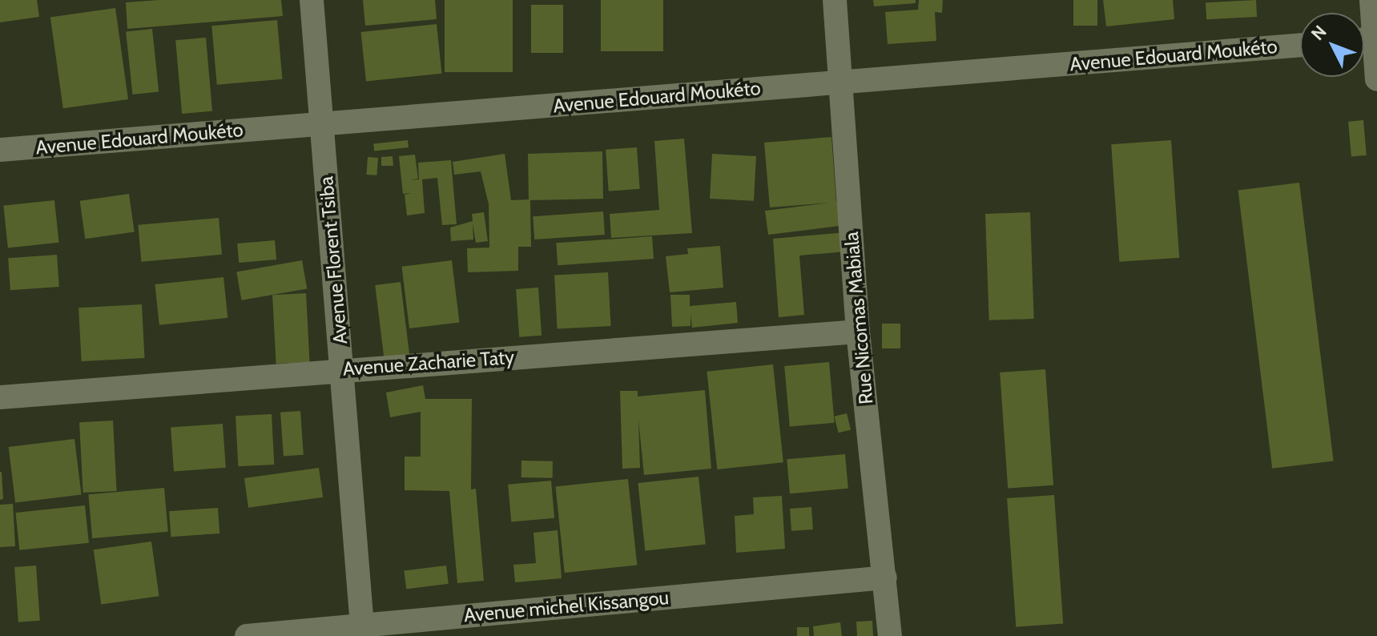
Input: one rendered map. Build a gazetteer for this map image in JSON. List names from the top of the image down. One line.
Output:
{"streets":{"street":["Avenue Edouard Moukéto","Avenue Florent Tsiba","Rue Nicomas Mabiala","Avenue Zacharie Taty","Avenue michel Kissangou"]},"crossings":[["Avenue Edouard Moukéto","Avenue Florent Tsiba"],["Avenue Edouard Moukéto","Rue Nicomas Mabiala"],["Avenue Florent Tsiba","Avenue Zacharie Taty"],["Avenue Florent Tsiba","Avenue michel Kissangou"],["Rue Nicomas Mabiala","Avenue Zacharie Taty"],["Rue Nicomas Mabiala","Avenue michel Kissangou"]],"north":"top left"}
